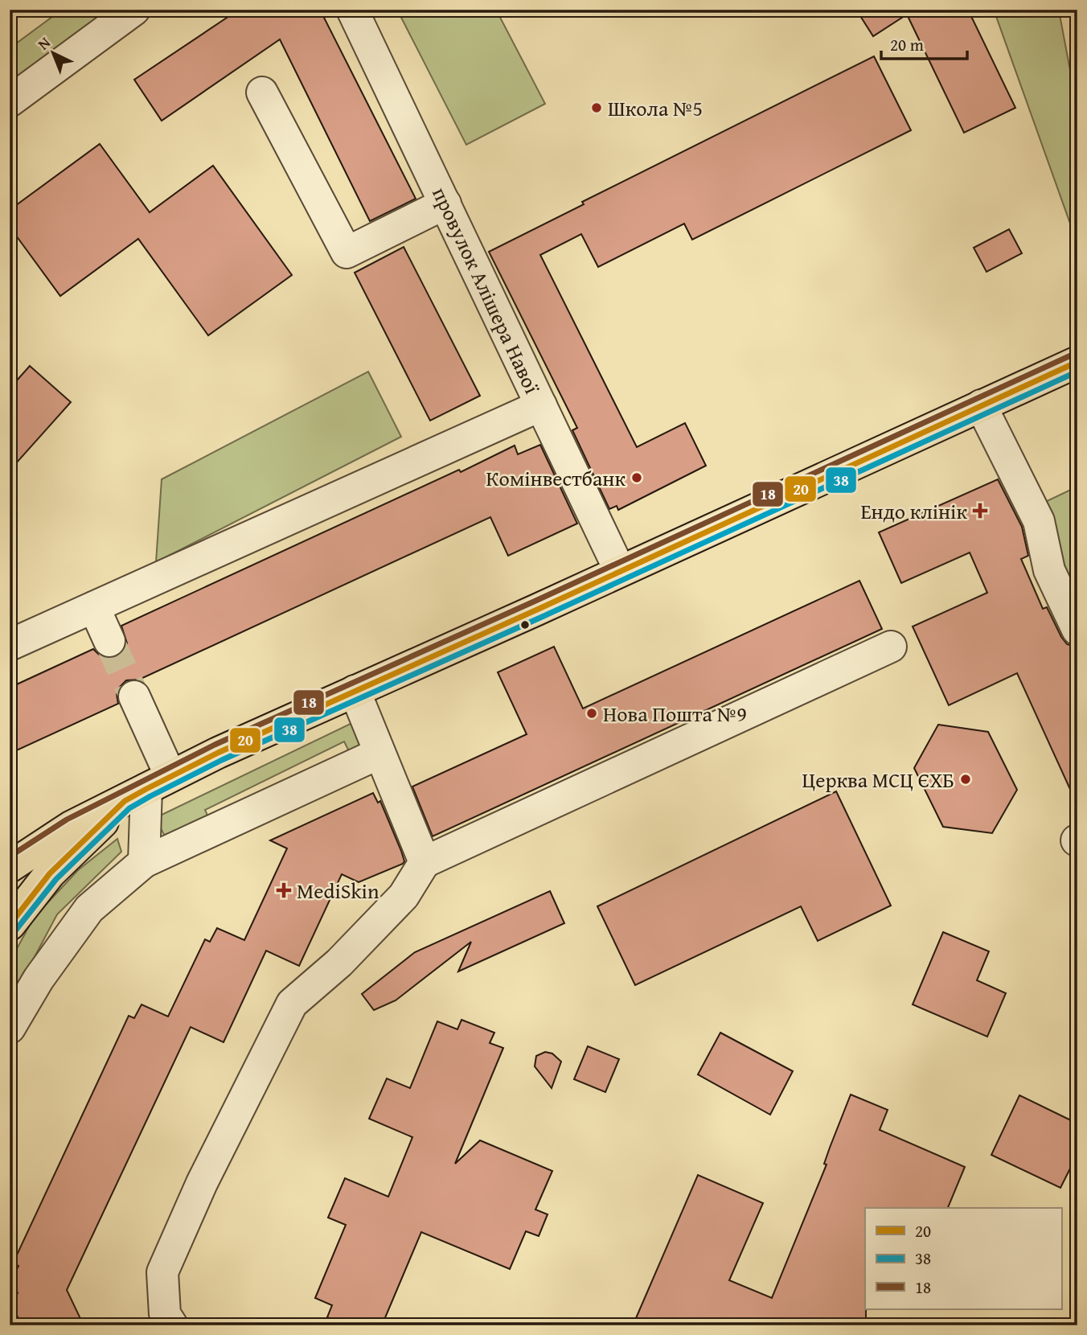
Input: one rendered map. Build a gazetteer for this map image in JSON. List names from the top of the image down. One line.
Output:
{"streets":{"street":["провулок Алішера Навої"]},"places":{"other":["Школа №5","Комінвестбанк","Нова Пошта №9","Церква МСЦ ЄХБ"],"health":["Ендо клінік","MediSkin"]},"lines":["transit line 18","transit line 20","transit line 38"],"legend":["20","38","18"],"scale_bar":"20 m","north":"top left"}
